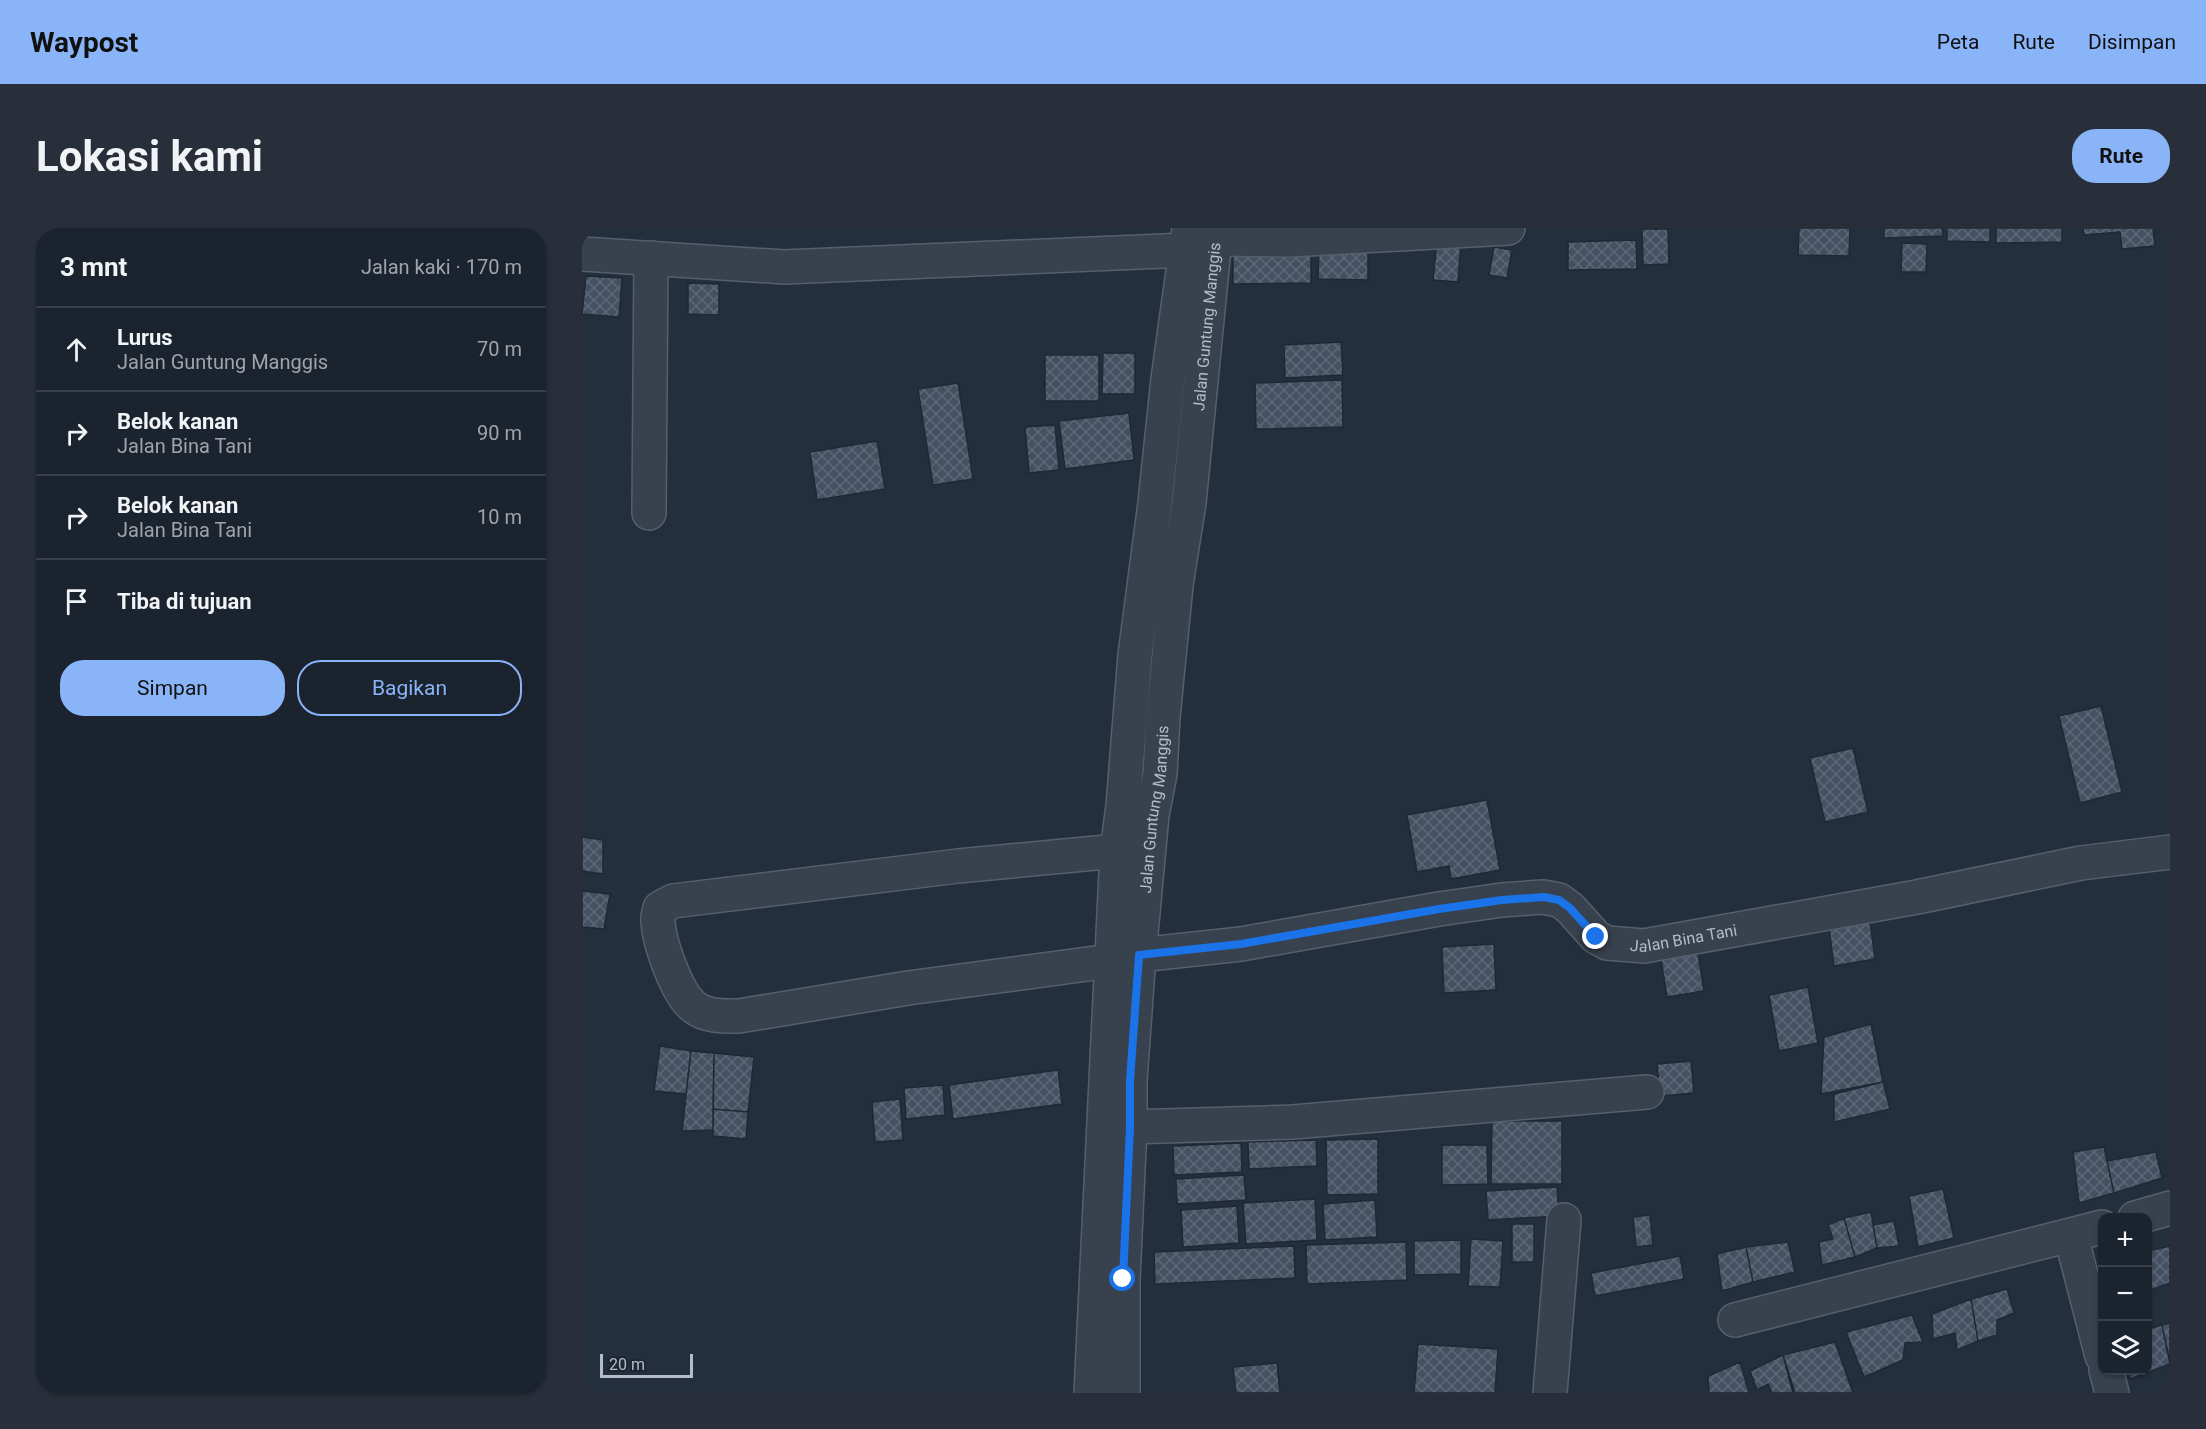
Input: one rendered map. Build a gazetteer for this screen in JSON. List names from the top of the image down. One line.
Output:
{"streets":{"street":["Jalan Guntung Manggis","Jalan Bina Tani"]},"crossings":[["Jalan Guntung Manggis","Jalan Bina Tani"]],"scale_bar":"20 m","page":{"header":"Waypost","nav":["Peta","Rute","Disimpan"],"buttons":["Rute",["Simpan","Bagikan"]],"title":"Lokasi kami","heading":["3 mnt","Jalan kaki · 170 m"],"list":[["Lurus","Jalan Guntung Manggis","70 m"],["Belok kanan","Jalan Bina Tani","90 m"],["Belok kanan","Jalan Bina Tani","10 m"],"Tiba di tujuan"],"map_buttons":["+","−"],"scale":"20 m"}}
